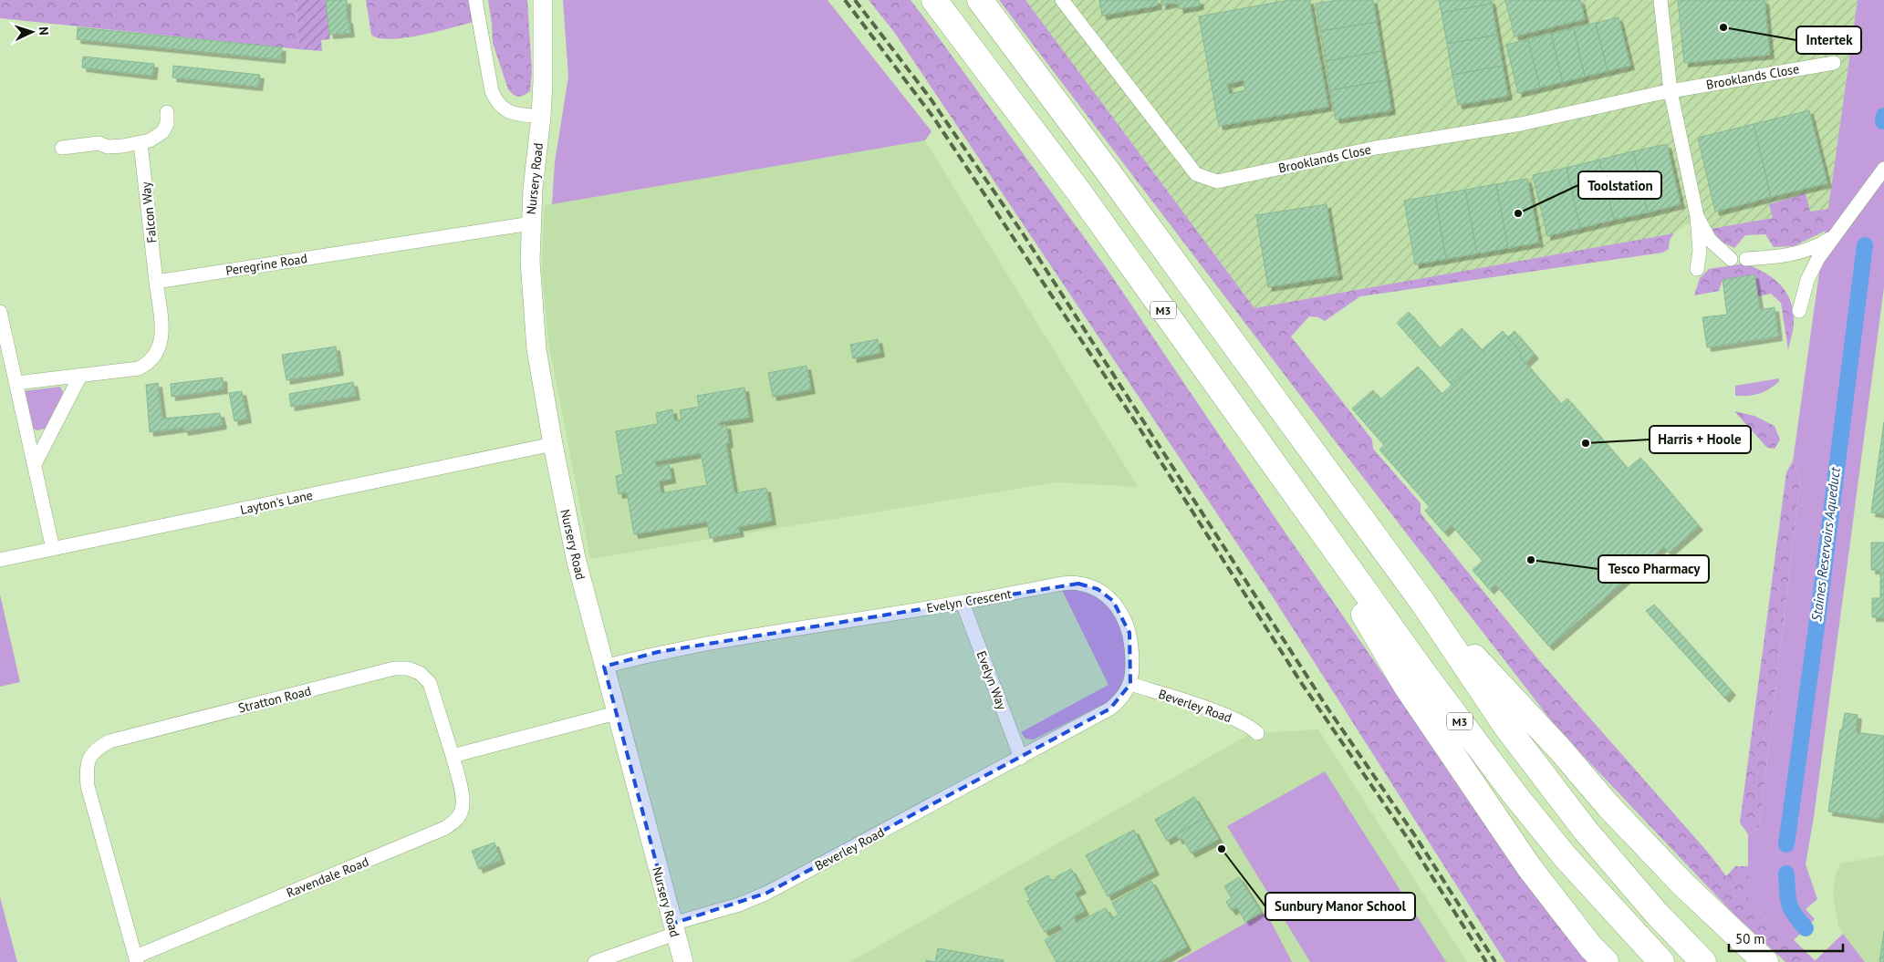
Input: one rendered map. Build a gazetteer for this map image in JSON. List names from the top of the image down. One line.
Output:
{"streets":{"highway":["M3"],"street":["Brooklands Close","Nursery Road","Falcon Way","Peregrine Road","Layton's Lane","Evelyn Crescent","Evelyn Way","Stratton Road","Beverley Road","Ravendale Road"]},"crossings":[["Nursery Road","Peregrine Road"],["Nursery Road","Layton's Lane"],["Nursery Road","Evelyn Crescent"],["Nursery Road","Beverley Road"],["Falcon Way","Peregrine Road"],["Evelyn Crescent","Evelyn Way"],["Evelyn Crescent","Beverley Road"],["Evelyn Way","Beverley Road"],["Stratton Road","Ravendale Road"]],"water":["Staines Reservoirs Aqueduct"],"places":["Intertek","Toolstation","Harris + Hoole","Tesco Pharmacy","Sunbury Manor School"],"scale_bar":"50 m","north":"right"}
